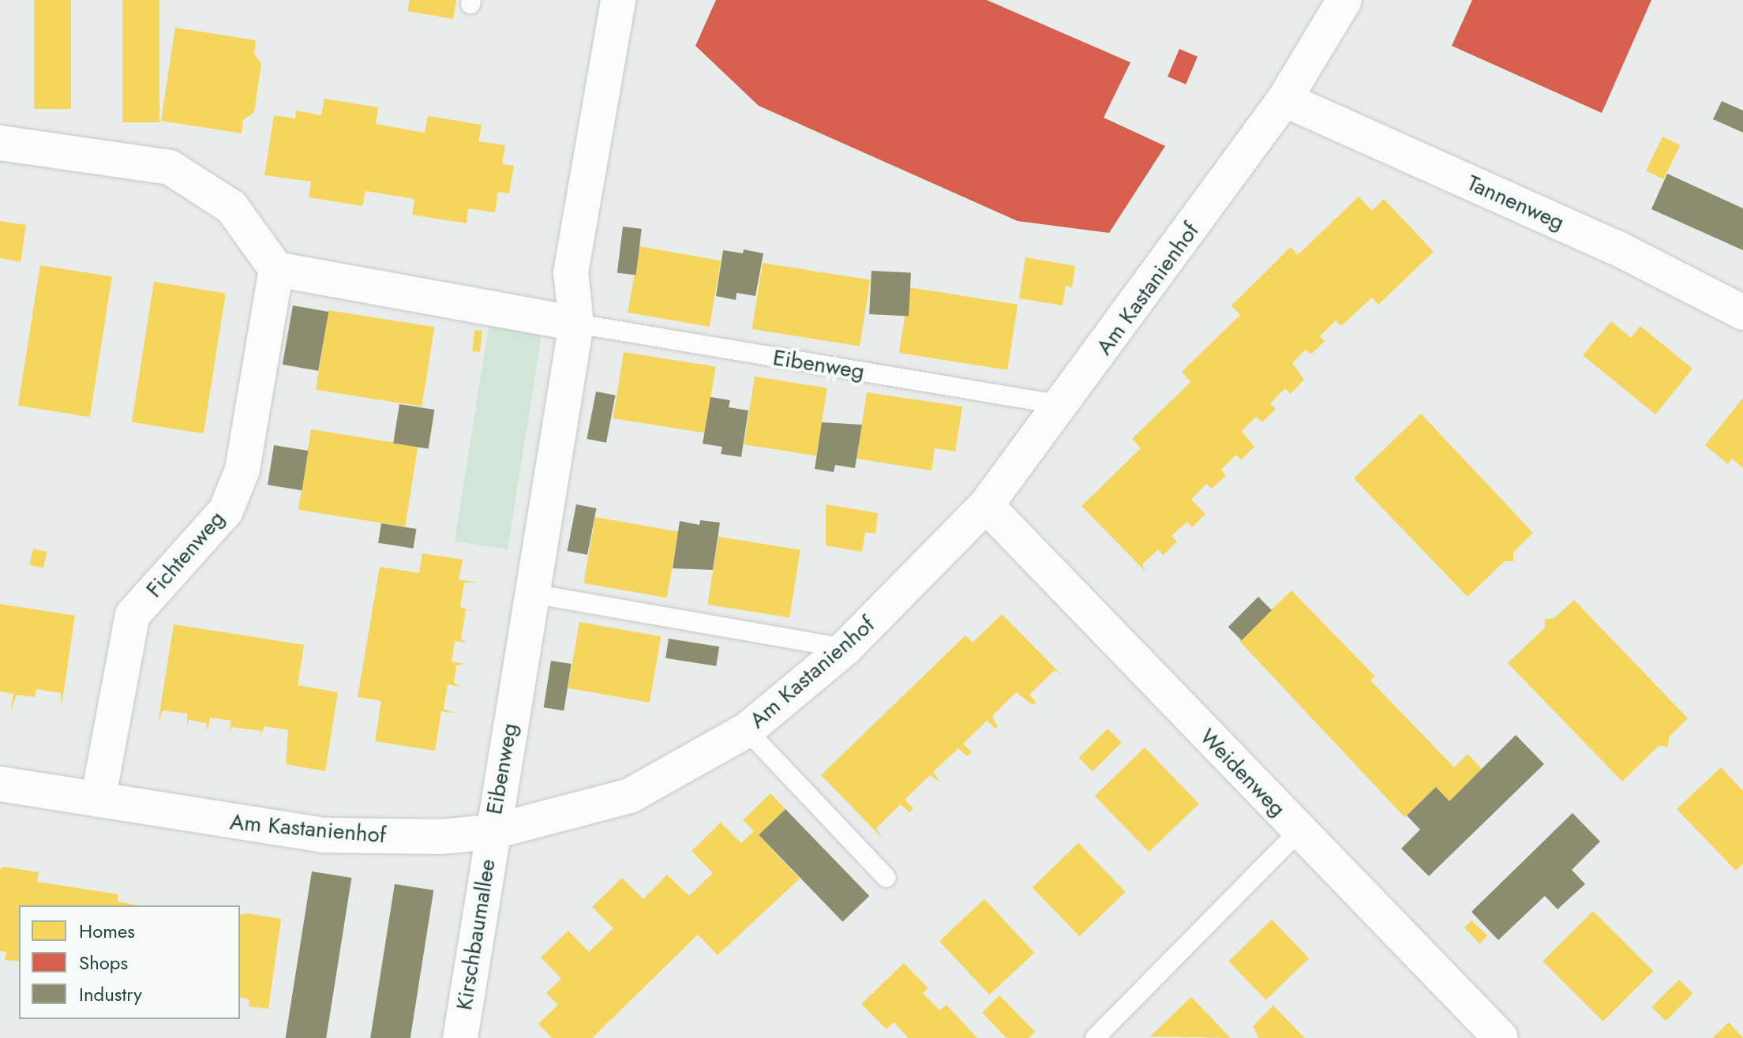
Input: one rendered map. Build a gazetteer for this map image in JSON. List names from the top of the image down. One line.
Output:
{"streets":{"street":["Tannenweg","Am Kastanienhof","Eibenweg","Fichtenweg","Weidenweg","Kirschbaumallee"]},"crossings":[["Tannenweg","Am Kastanienhof"],["Am Kastanienhof","Eibenweg"],["Am Kastanienhof","Fichtenweg"],["Am Kastanienhof","Weidenweg"],["Am Kastanienhof","Kirschbaumallee"],["Eibenweg","Kirschbaumallee"]],"legend":["Homes","Shops","Industry"]}
